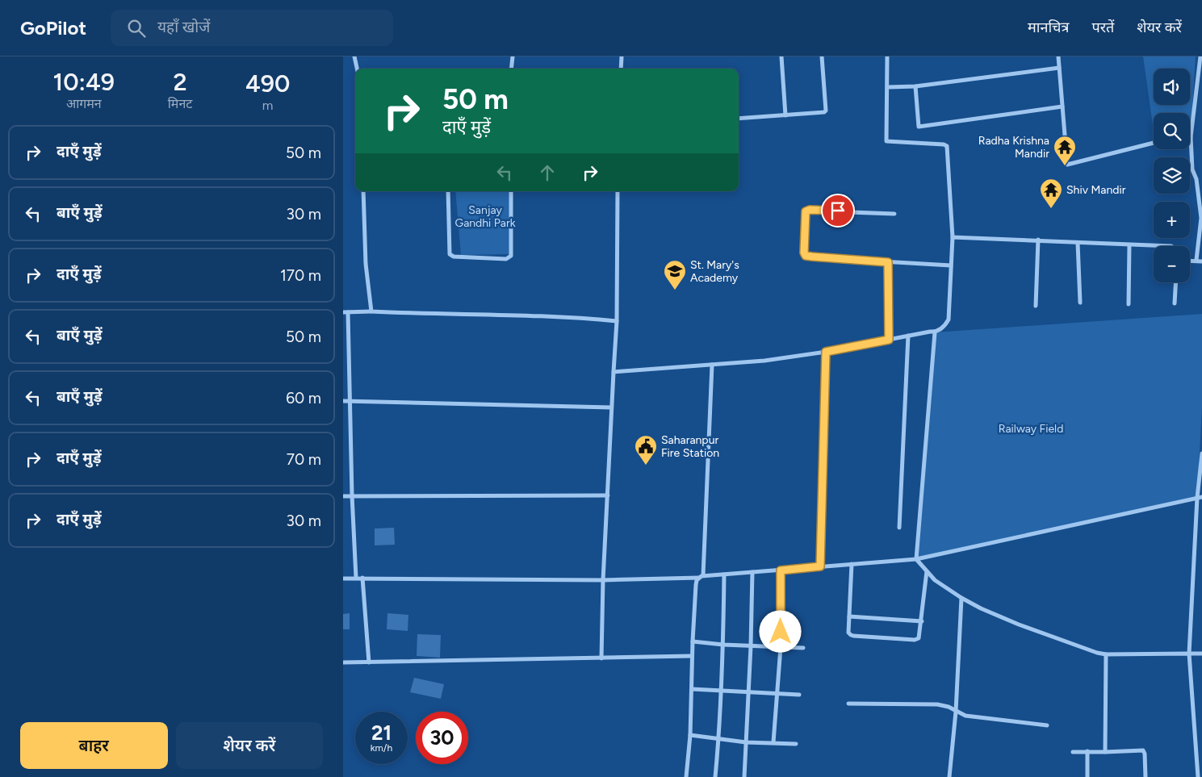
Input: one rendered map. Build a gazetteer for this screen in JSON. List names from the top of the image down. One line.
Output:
{"parks":["Sanjay Gandhi Park","Railway Field"],"places":{"temple":["Radha Krishna Mandir","Shiv Mandir"],"school or university":["St. Mary's Academy"],"public building":["Saharanpur Fire Station"]},"page":{"header":"GoPilot","search":"यहाँ खोजें","nav":["मानचित्र","परतें","शेयर करें"],"eta":["10:49","आगमन","2","मिनट","490","m"],"map_buttons":["+","−"],"turn":["50 m","दाएँ मुड़ें"],"list":[{"name":"दाएँ मुड़ें","value":"50 m"},{"name":"बाएँ मुड़ें","value":"30 m"},{"name":"दाएँ मुड़ें","value":"170 m"},{"name":"बाएँ मुड़ें","value":"50 m"},{"name":"बाएँ मुड़ें","value":"60 m"},{"name":"दाएँ मुड़ें","value":"70 m"},{"name":"दाएँ मुड़ें","value":"30 m"}],"speed":"21 km/h","limit":"30","buttons":["बाहर","शेयर करें"]}}
